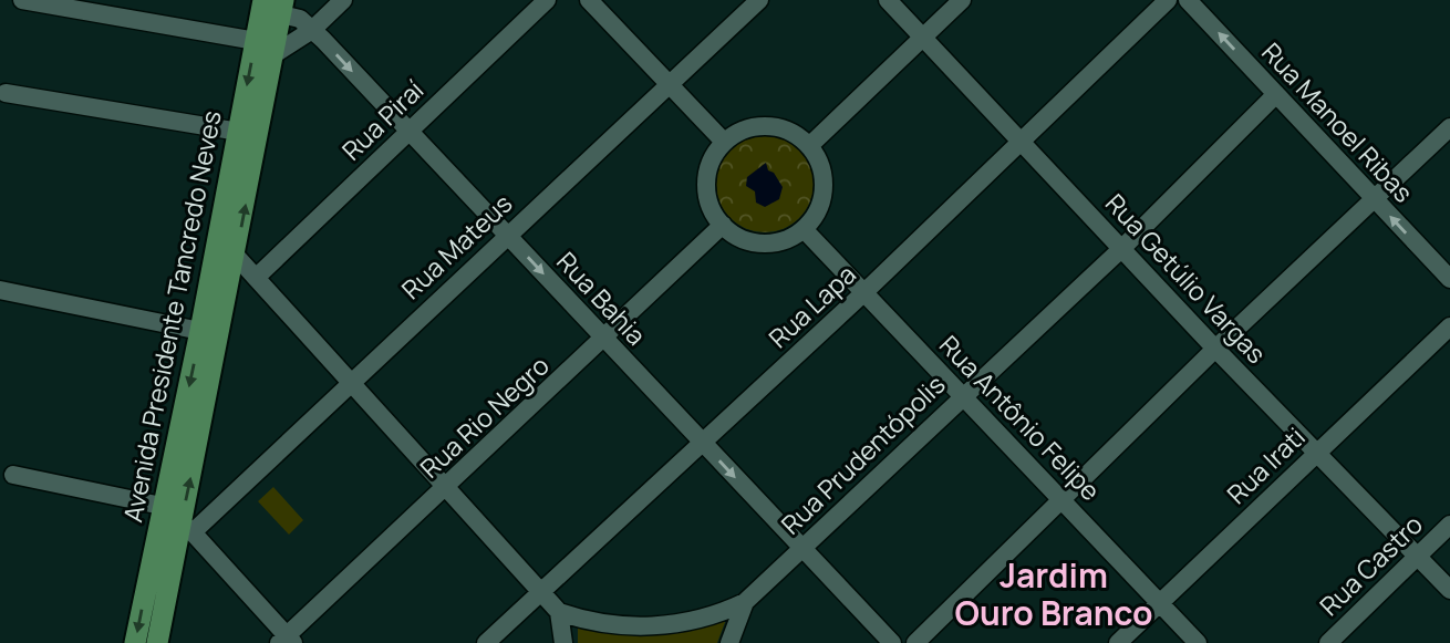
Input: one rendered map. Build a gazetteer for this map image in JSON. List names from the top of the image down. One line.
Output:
{"streets":{"main road":["Avenida Presidente Tancredo Neves"],"street":["Rua Piraí","Rua Manoel Ribas","Rua Mateus","Rua Getúlio Vargas","Rua Bahia","Rua Lapa","Rua Rio Negro","Rua Antônio Felipe","Rua Prudentópolis","Rua Irati","Rua Castro"]},"crossings":[["Rua Piraí","Rua Bahia"],["Rua Piraí","Rua Prudentópolis"],["Rua Manoel Ribas","Rua Prudentópolis"],["Rua Mateus","Rua Bahia"],["Rua Mateus","Avenida Presidente Tancredo Neves"],["Rua Mateus","Rua Prudentópolis"],["Rua Getúlio Vargas","Rua Lapa"],["Rua Getúlio Vargas","Rua Prudentópolis"],["Rua Getúlio Vargas","Rua Irati"],["Rua Getúlio Vargas","Rua Castro"],["Rua Bahia","Rua Lapa"],["Rua Bahia","Avenida Presidente Tancredo Neves"],["Rua Bahia","Rua Rio Negro"],["Rua Bahia","Rua Prudentópolis"],["Rua Lapa","Rua Antônio Felipe"],["Rua Lapa","Rua Prudentópolis"],["Avenida Presidente Tancredo Neves","Rua Prudentópolis"],["Rua Rio Negro","Rua Antônio Felipe"],["Rua Rio Negro","Rua Prudentópolis"],["Rua Antônio Felipe","Rua Prudentópolis"],["Rua Antônio Felipe","Rua Irati"]],"one_way":["Rua Manoel Ribas","Rua Bahia"],"districts":["Jardim Ouro Branco"]}
